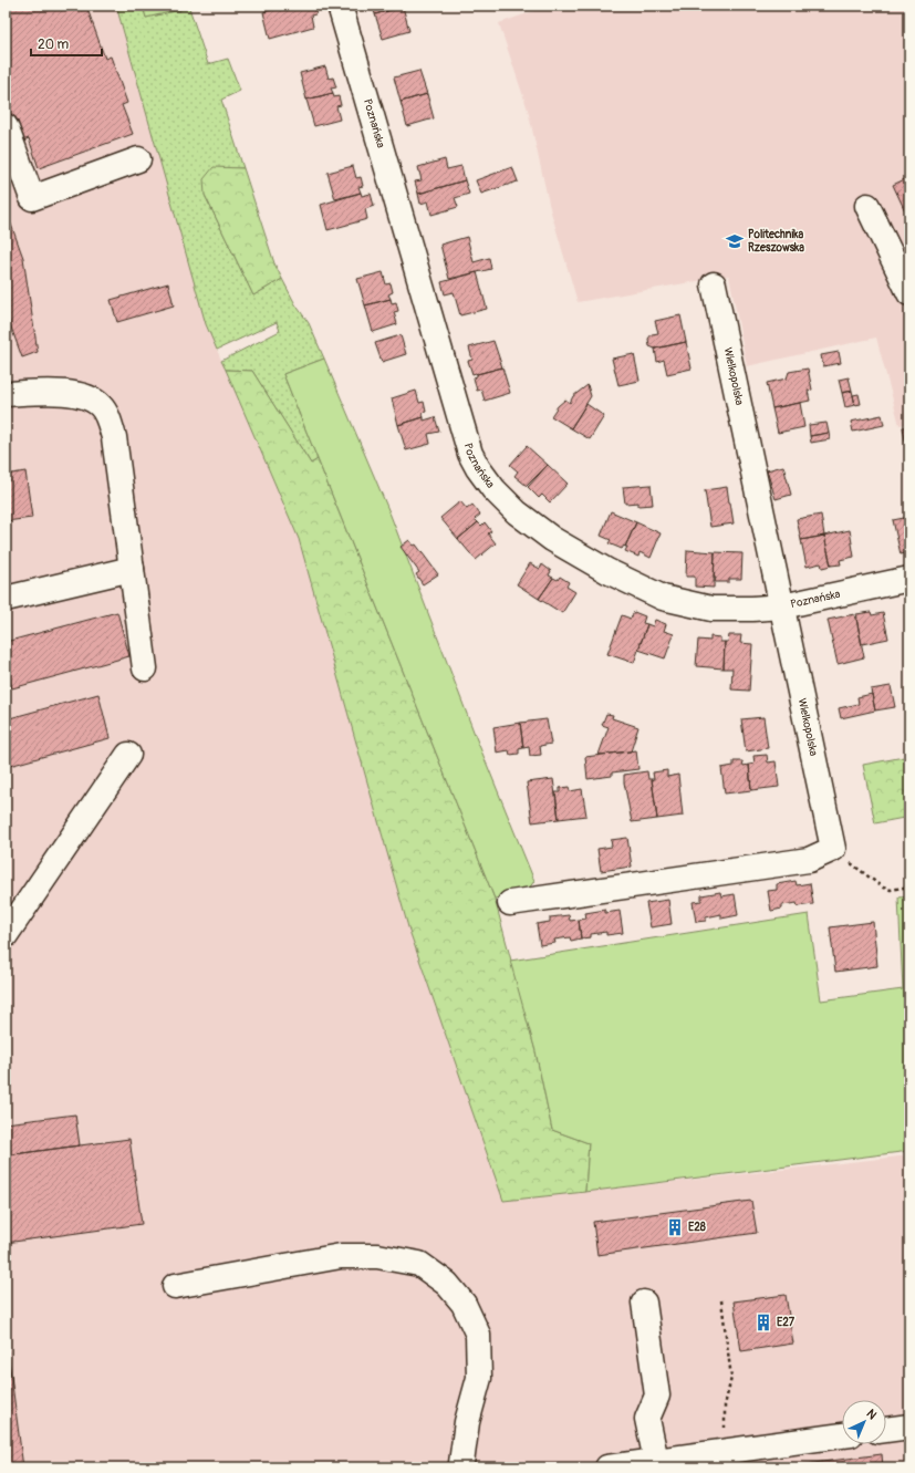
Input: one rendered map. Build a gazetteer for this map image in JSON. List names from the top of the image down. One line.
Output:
{"streets":{"street":["Poznańska","Wielkopolska"]},"crossings":[["Poznańska","Wielkopolska"]],"places":{"school or university":["Politechnika Rzeszowska"],"building":["E28","E27"]},"scale_bar":"20 m","north":"top right"}
